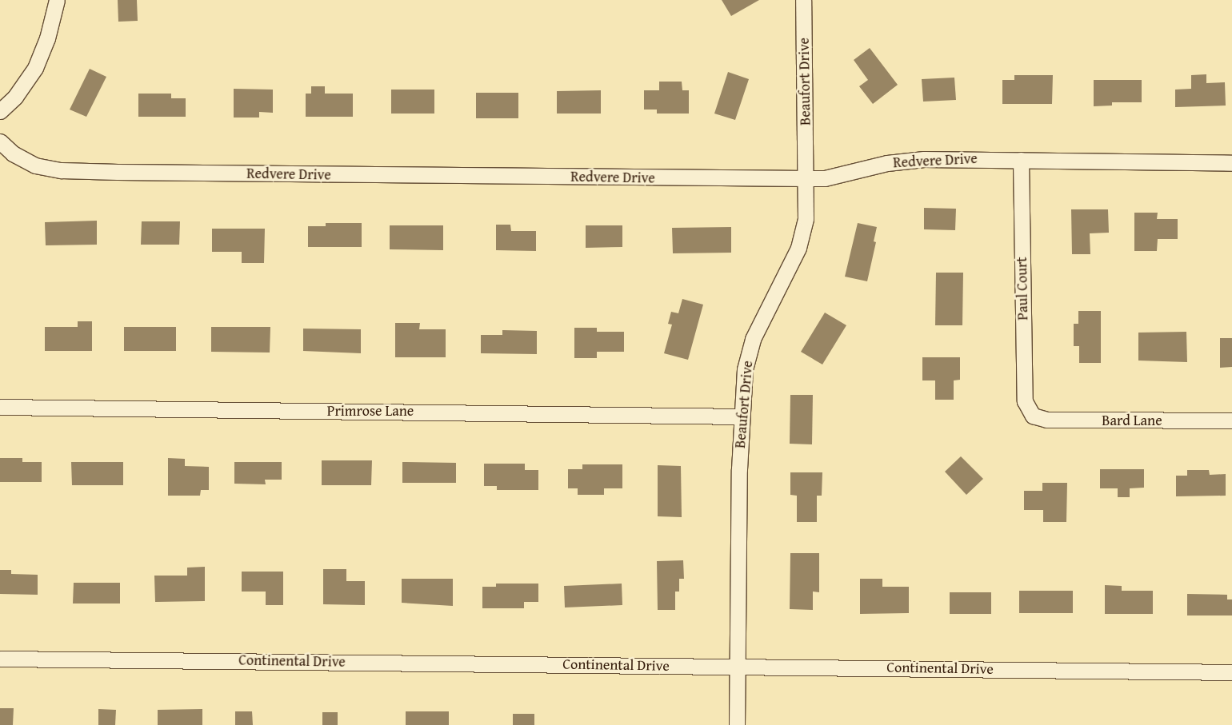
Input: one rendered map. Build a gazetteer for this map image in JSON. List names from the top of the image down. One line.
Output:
{"streets":{"street":["Beaufort Drive","Redvere Drive","Paul Court","Primrose Lane","Bard Lane","Continental Drive"]},"crossings":[["Beaufort Drive","Redvere Drive"],["Beaufort Drive","Primrose Lane"],["Beaufort Drive","Continental Drive"],["Redvere Drive","Paul Court"],["Paul Court","Bard Lane"]]}
